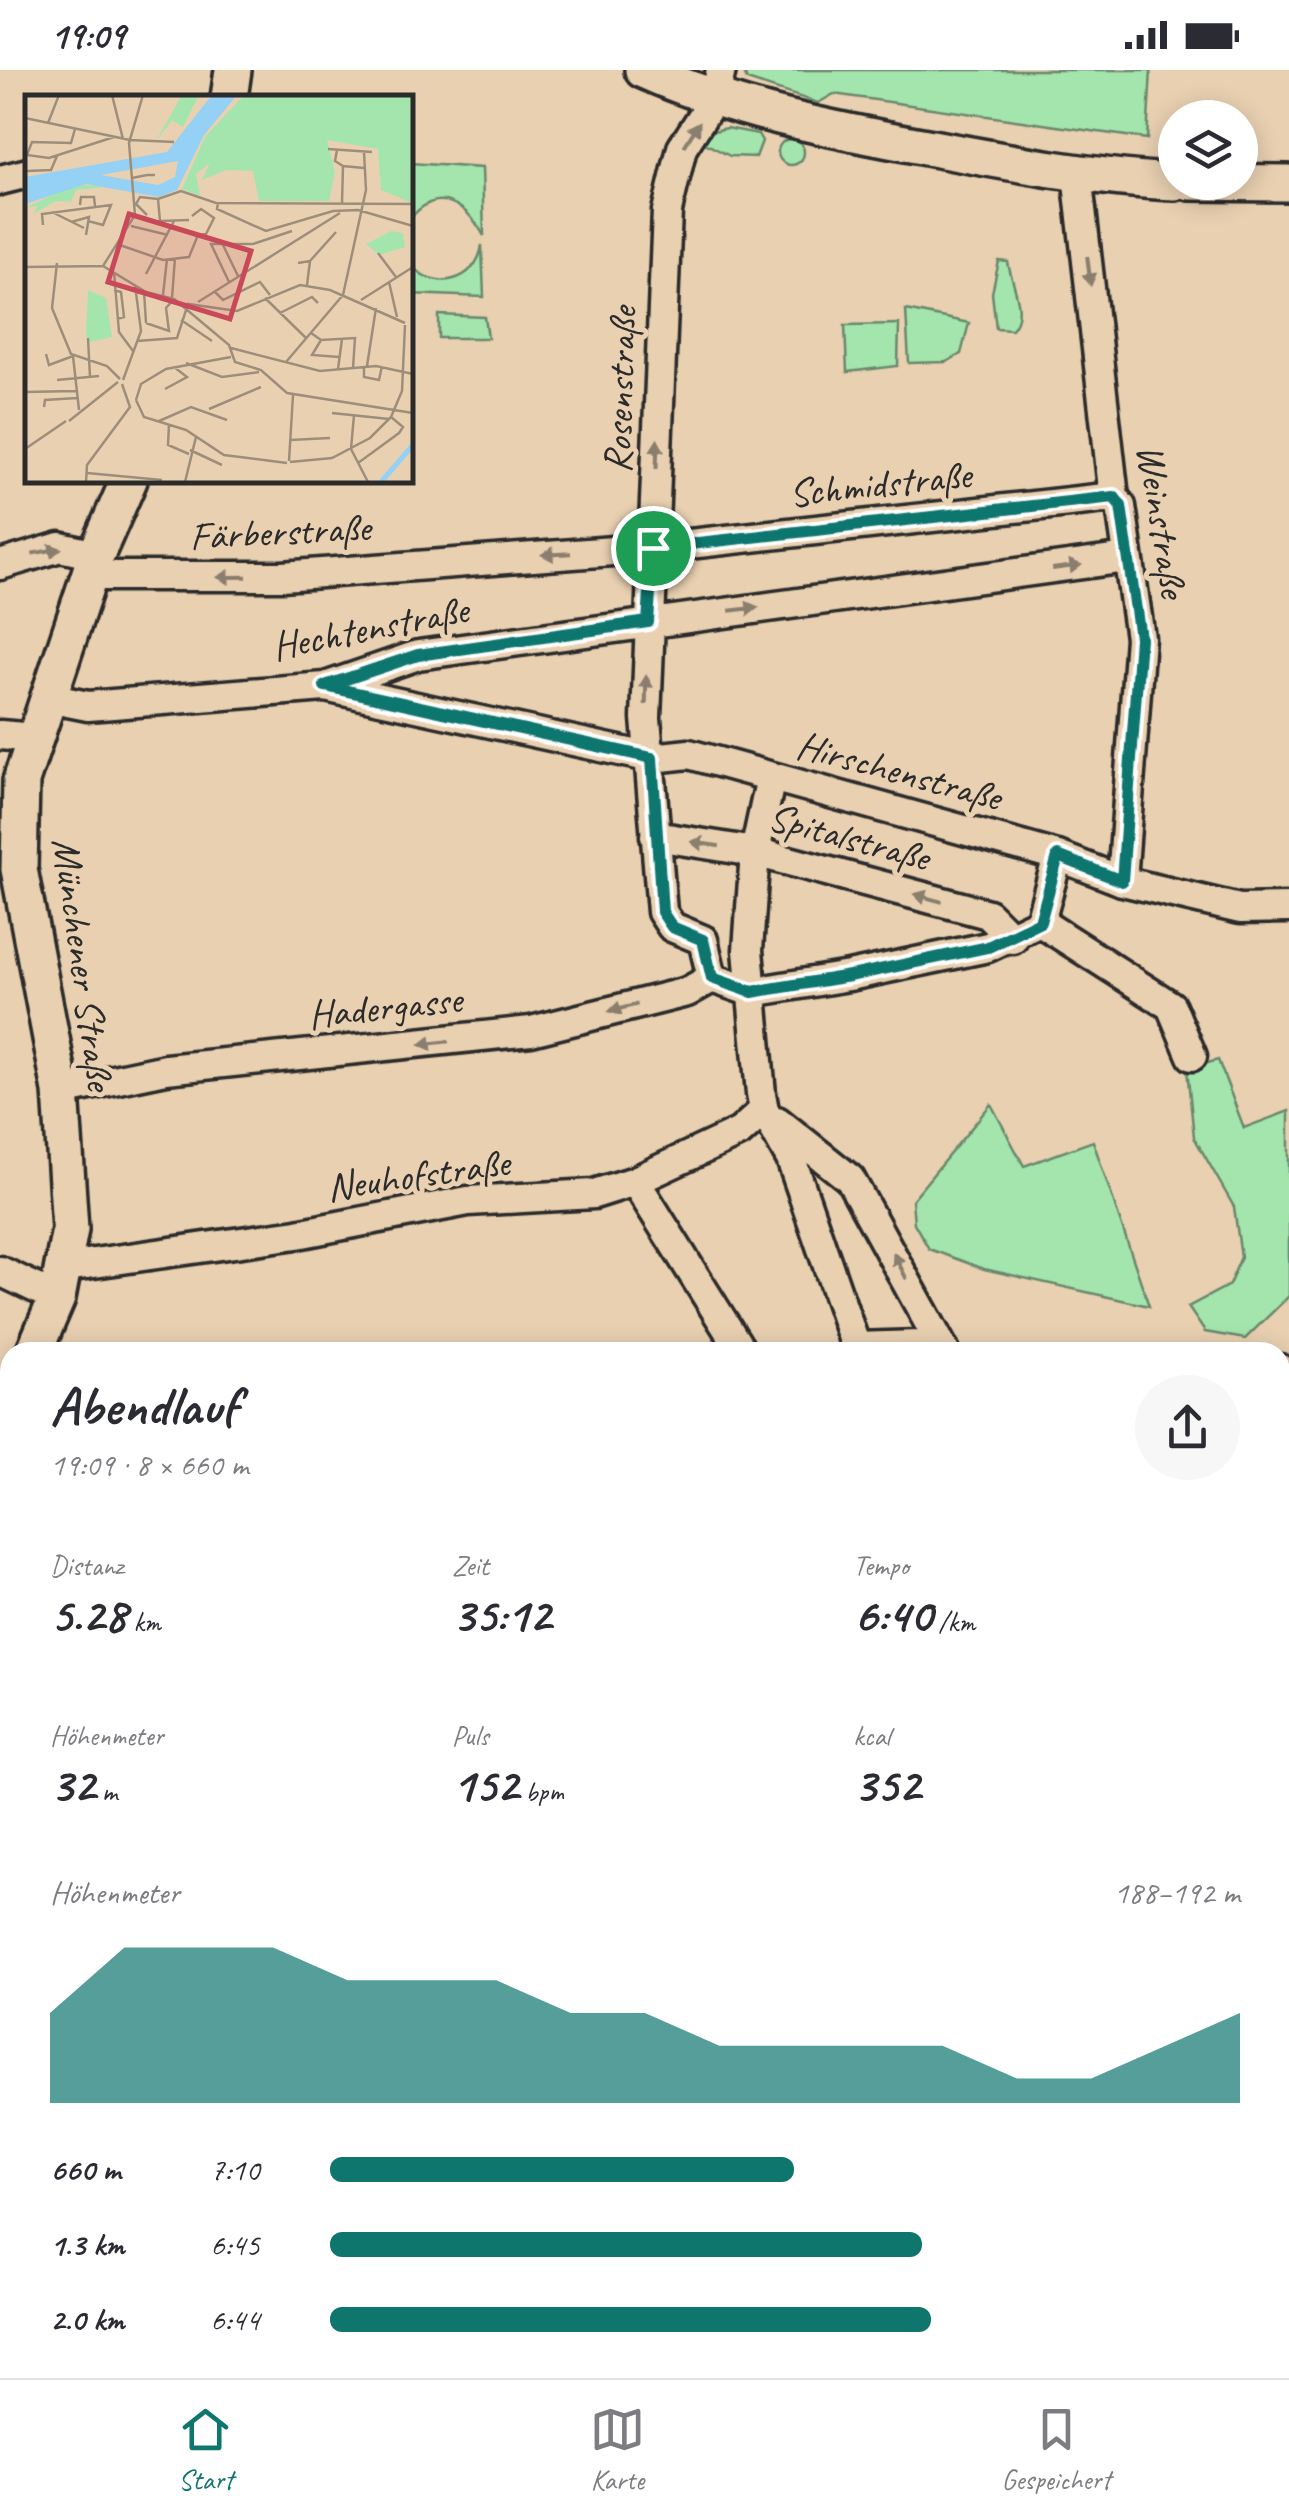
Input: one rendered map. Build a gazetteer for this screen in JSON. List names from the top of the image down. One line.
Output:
{"streets":{"main road":["Münchener Straße"],"street":["Rosenstraße","Schmidstraße","Weinstraße","Färberstraße","Hechtenstraße","Hirschenstraße","Spitalstraße","Hadergasse","Neuhofstraße"]},"crossings":[["Rosenstraße","Schmidstraße"],["Rosenstraße","Färberstraße"],["Rosenstraße","Hechtenstraße"],["Rosenstraße","Hirschenstraße"],["Rosenstraße","Spitalstraße"],["Rosenstraße","Hadergasse"],["Schmidstraße","Weinstraße"],["Schmidstraße","Färberstraße"],["Weinstraße","Hechtenstraße"],["Weinstraße","Hirschenstraße"],["Färberstraße","Münchener Straße"],["Hechtenstraße","Hirschenstraße"],["Hechtenstraße","Münchener Straße"],["Münchener Straße","Hadergasse"],["Münchener Straße","Neuhofstraße"]],"one_way":["Rosenstraße","Weinstraße","Hechtenstraße","Spitalstraße","Hadergasse"],"page":{"status":"19:09","heading":["Abendlauf","19:09 · 8 × 660 m"],"stats":[["Distanz","5.28 km"],["Zeit","35:12"],["Tempo","6:40 /km"],["Höhenmeter","32 m"],["Puls","152 bpm"],["kcal","352"]],"chart":["Höhenmeter","188–192 m"],"list":[{"name":"660 m","note":"7:10"},{"name":"1.3 km","note":"6:45"},{"name":"2.0 km","note":"6:44"}],"tabs":["Start","Karte","Gespeichert"]}}
